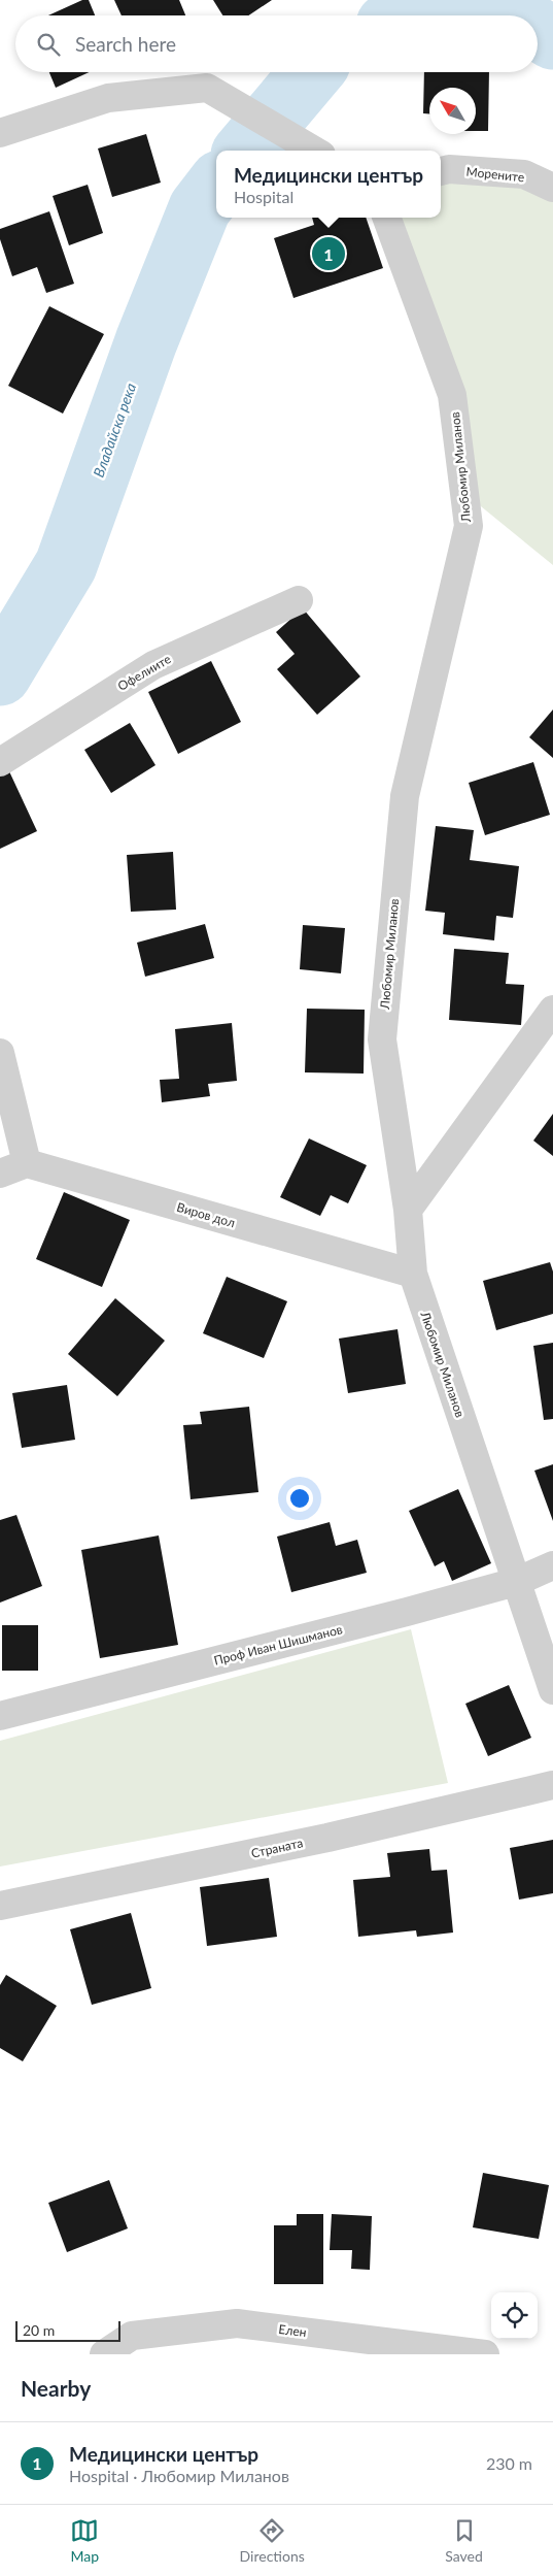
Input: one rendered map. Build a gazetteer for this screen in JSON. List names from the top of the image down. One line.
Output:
{"streets":{"street":["Морените","Любомир Миланов","Офелиите","Виров дол","Проф Иван Шишманов","Страната","Елен"]},"crossings":[["Любомир Миланов","Виров дол"],["Любомир Миланов","Проф Иван Шишманов"]],"water":["Владайска река"],"scale_bar":"20 m","north":"top left","page":{"search":"Search here","popup":["Медицински център","Hospital"],"pins":"1","scale":"20 m","heading":"Nearby","list":[{"mark":"1","name":"Медицински център","note":"Hospital · Любомир Миланов","value":"230 m"}],"nav":["Map","Directions","Saved"]}}
